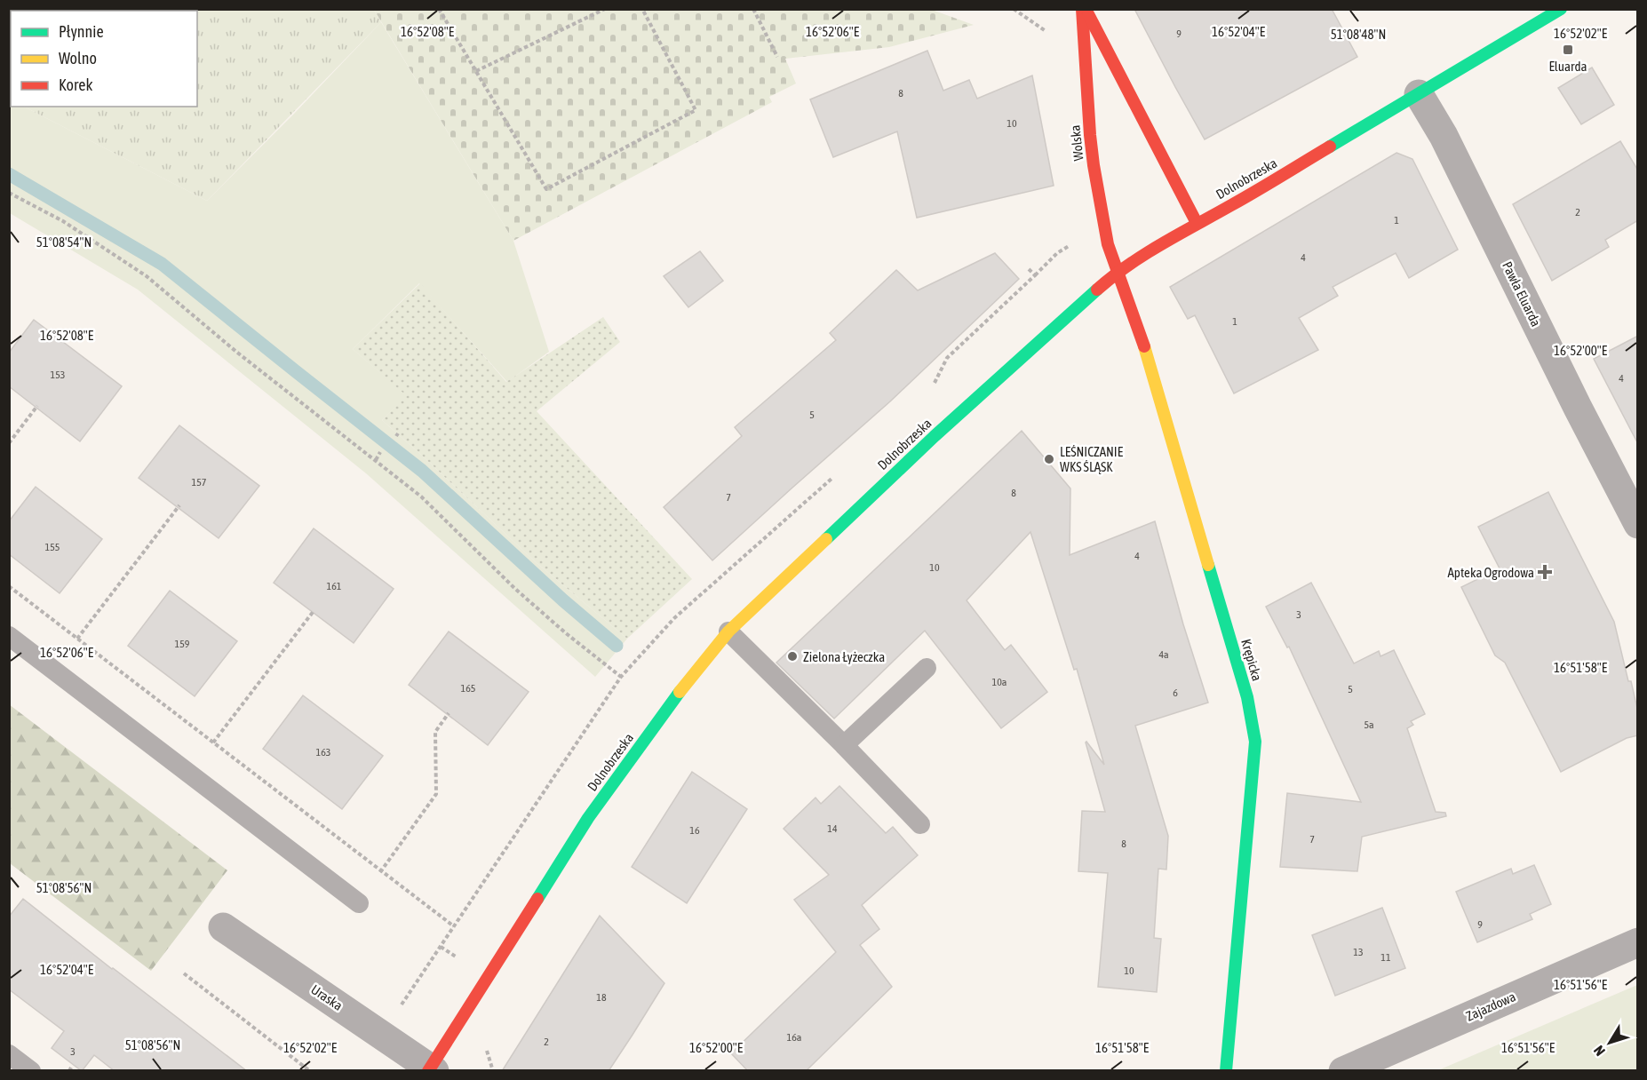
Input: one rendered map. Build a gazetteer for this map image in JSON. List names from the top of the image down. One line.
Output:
{"streets":{"street":["Wolska","Dolnobrzeska","Pawła Eluarda","Krępicka","Uraska","Zajazdowa"]},"crossings":[["Wolska","Dolnobrzeska"],["Wolska","Krępicka"],["Dolnobrzeska","Pawła Eluarda"],["Dolnobrzeska","Krępicka"],["Dolnobrzeska","Uraska"]],"places":{"transit":["Eluarda"],"other":["LEŚNICZANIE WKS ŚLĄSK","Zielona Łyżeczka"],"health":["Apteka Ogrodowa"]},"house_numbers":["9","8","10","2","1","4","1","153","4","5","157","8","7","155","4","10","161","3","159","4a","10a","165","5","6","5a","163","14","16","7","8","9","13","11","10","18","16a","2","3"],"legend":["Płynnie","Wolno","Korek"],"north":"bottom left","coordinates":["16°52'06\"E","16°52'04\"E","16°52'08\"E","16°52'02\"E","51°08'48\"N","51°08'54\"N","16°52'00\"E","16°51'58\"E","51°08'56\"N","16°51'56\"E"]}
